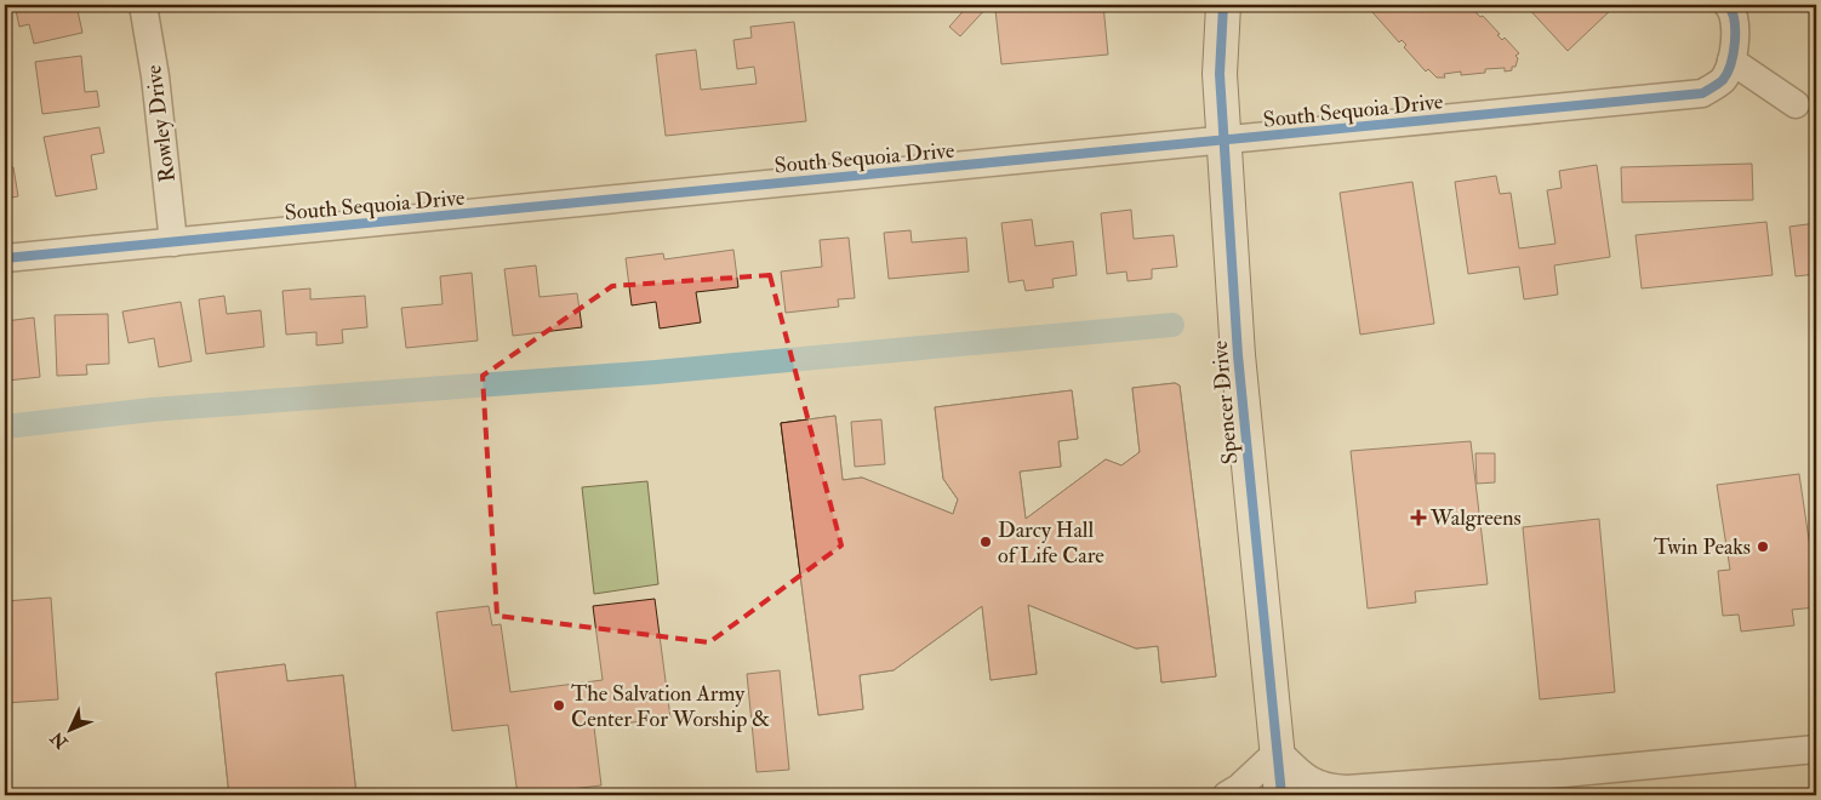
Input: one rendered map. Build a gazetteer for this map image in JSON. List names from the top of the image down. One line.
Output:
{"streets":{"street":["South Sequoia Drive","Rowley Drive","Spencer Drive"]},"crossings":[["South Sequoia Drive","Rowley Drive"],["South Sequoia Drive","Spencer Drive"]],"places":{"health":["Walgreens"],"other":["Darcy Hall of Life Care","Twin Peaks","The Salvation Army Center For Worship &"]},"north":"bottom left"}
